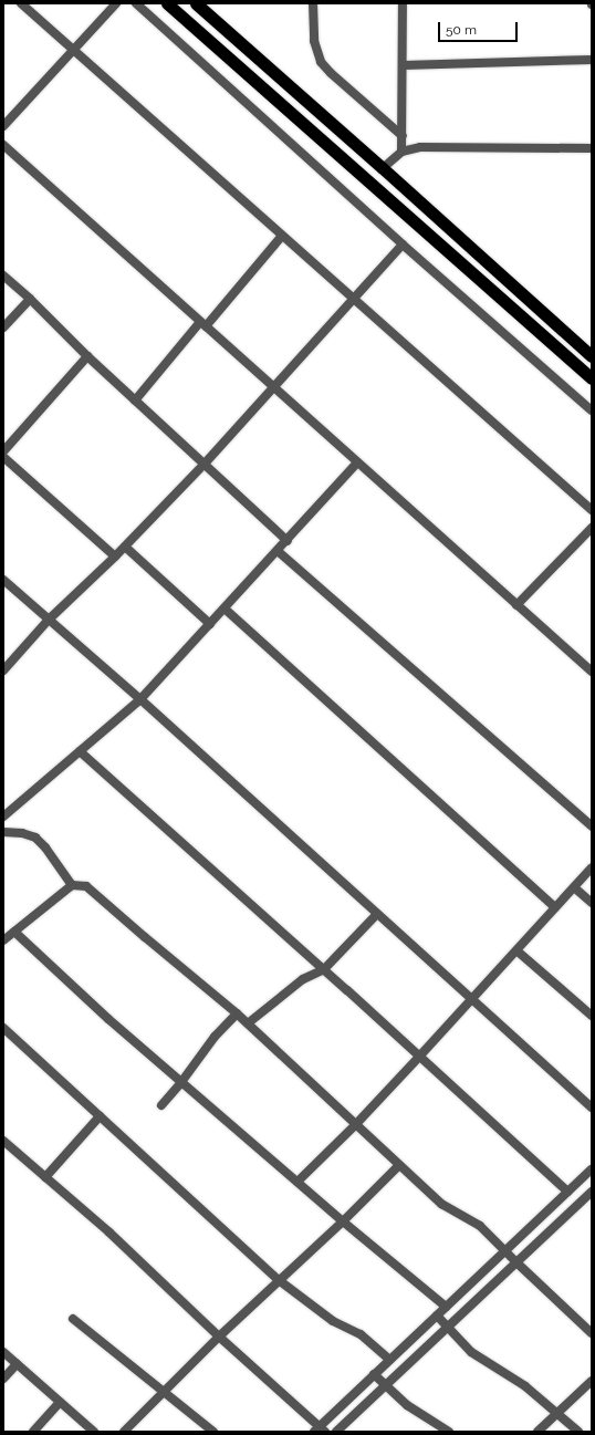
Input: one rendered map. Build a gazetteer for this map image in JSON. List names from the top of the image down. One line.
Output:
{"scale_bar":"50 m"}
